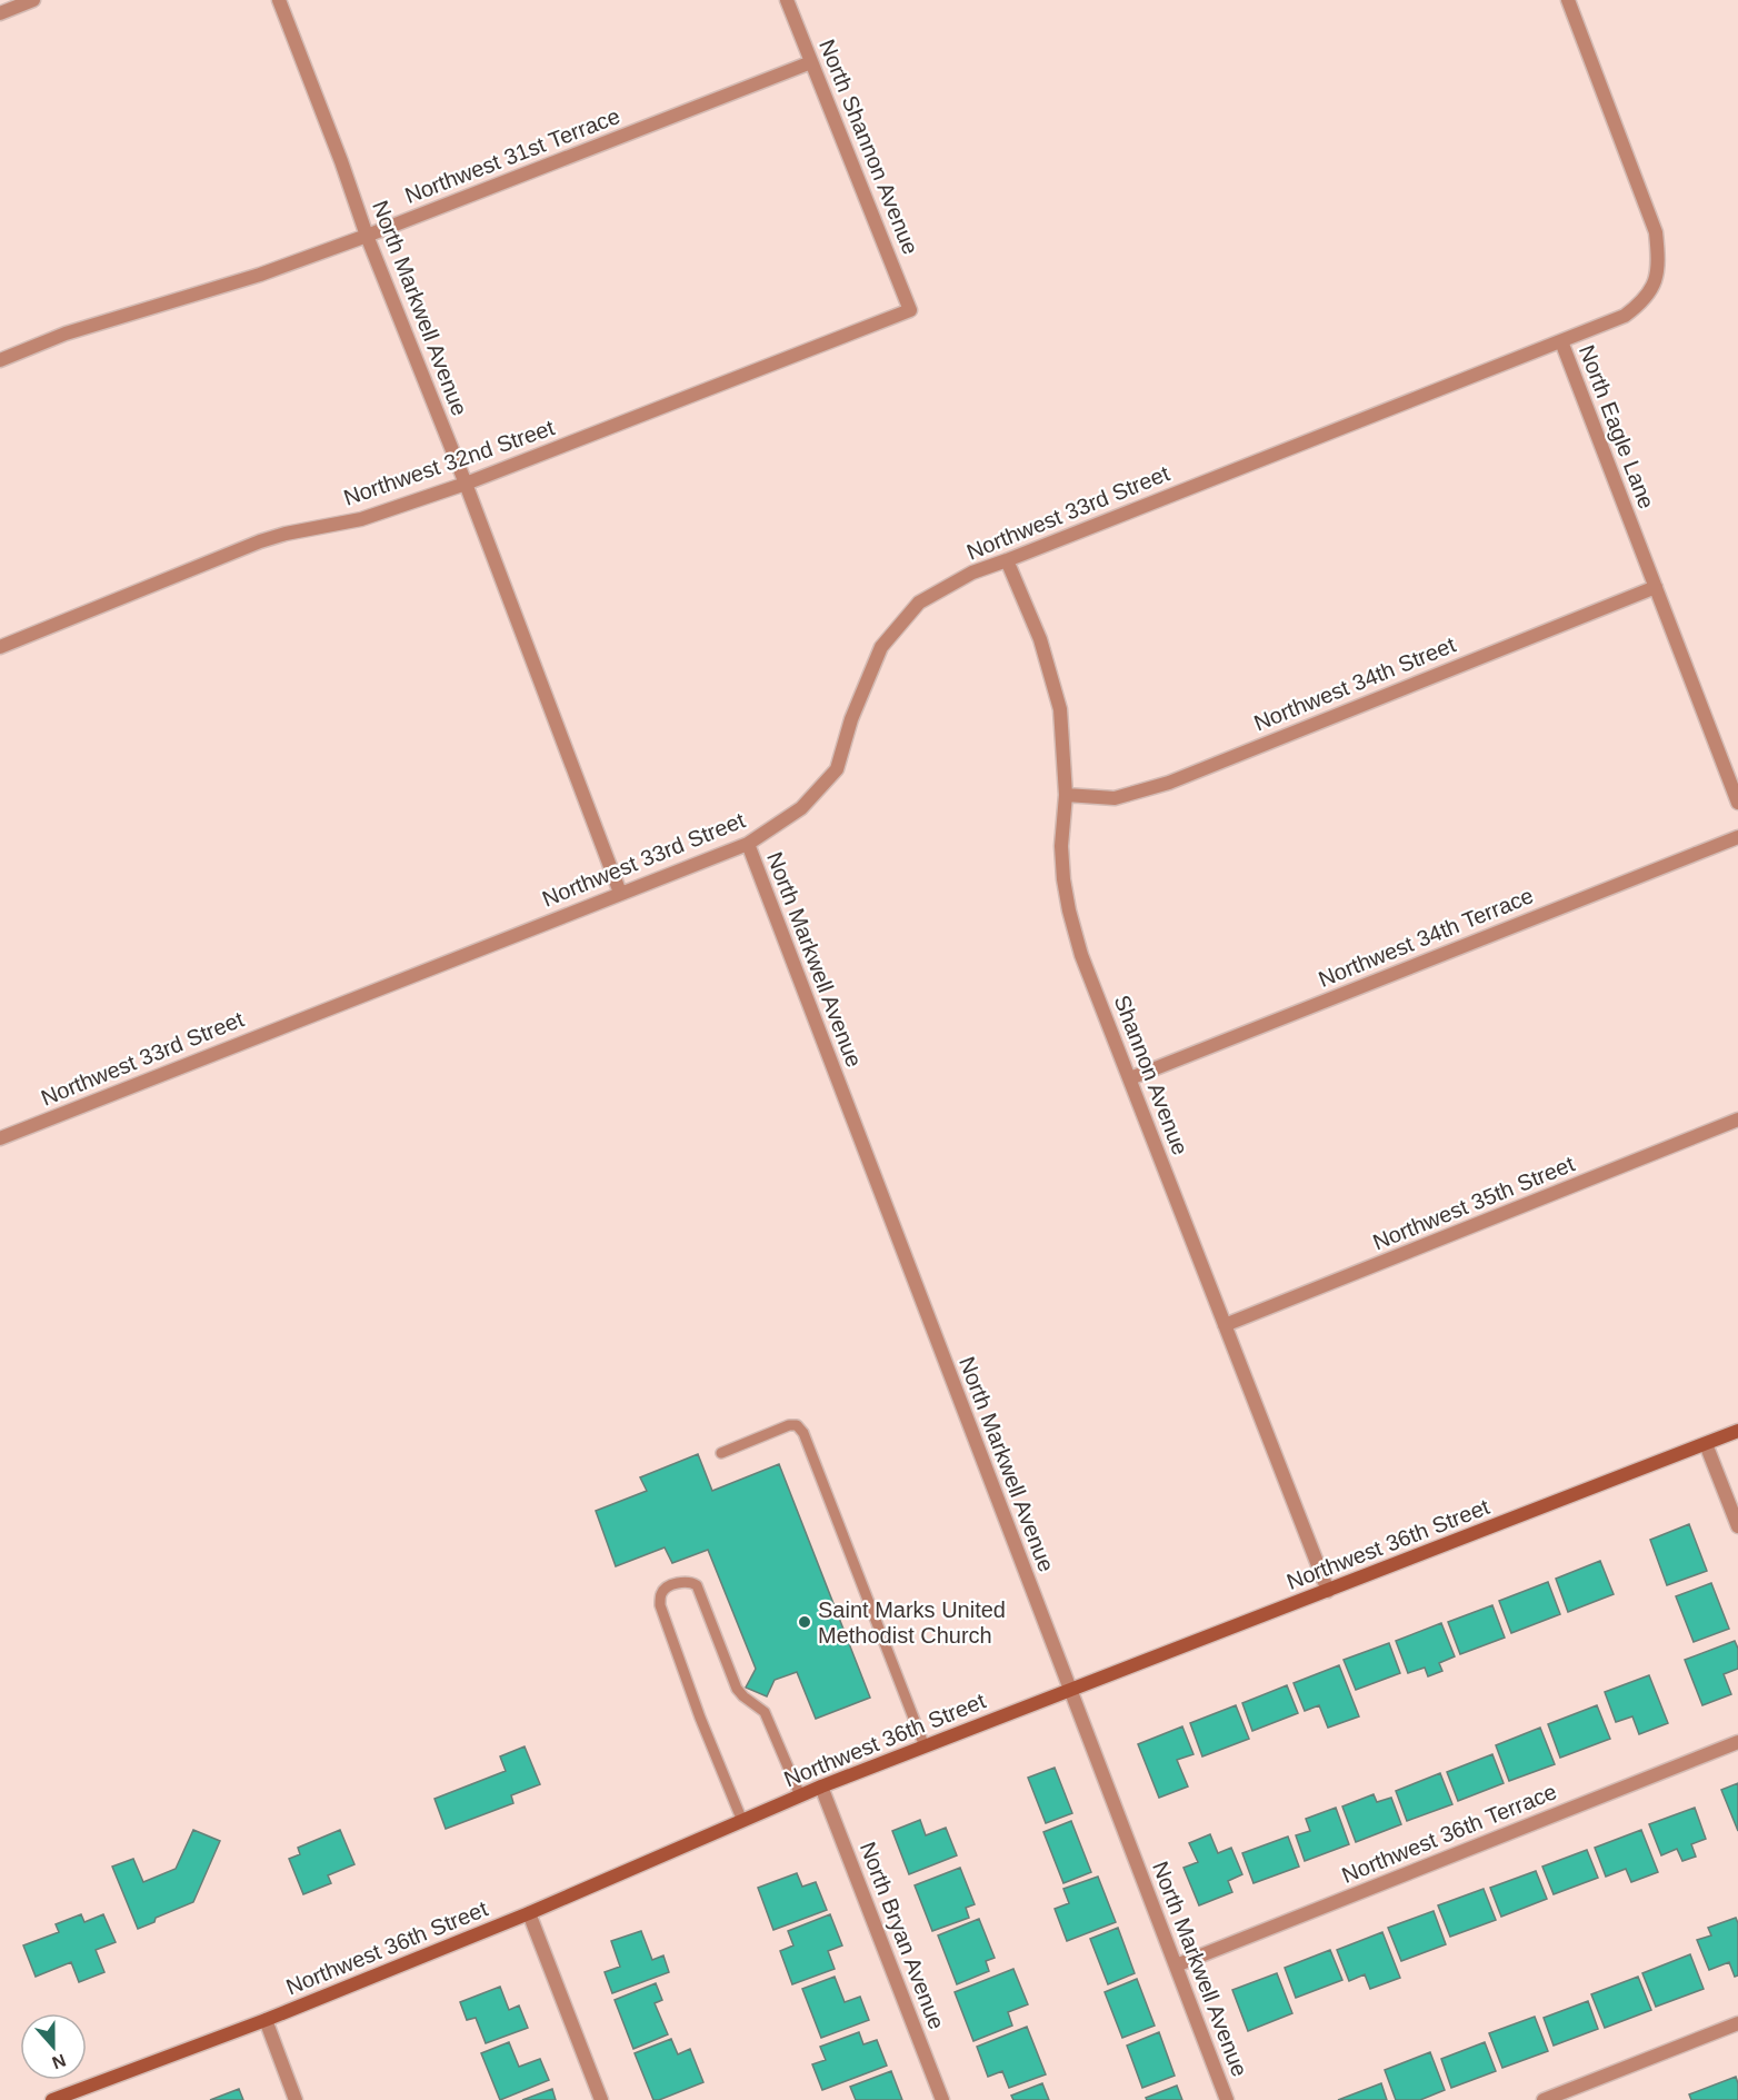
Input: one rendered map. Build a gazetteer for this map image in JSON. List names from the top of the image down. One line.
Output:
{"streets":{"street":["North Shannon Avenue","Northwest 31st Terrace","North Markwell Avenue","North Eagle Lane","Northwest 32nd Street","Northwest 33rd Street","Northwest 34th Street","Northwest 34th Terrace","Shannon Avenue","Northwest 35th Street","Northwest 36th Street","Northwest 36th Terrace","North Bryan Avenue"]},"crossings":[["North Shannon Avenue","Northwest 31st Terrace"],["North Shannon Avenue","Northwest 32nd Street"],["Northwest 31st Terrace","North Markwell Avenue"],["North Markwell Avenue","Northwest 32nd Street"],["North Markwell Avenue","Northwest 33rd Street"],["North Markwell Avenue","Northwest 36th Street"],["North Markwell Avenue","Northwest 36th Terrace"],["North Eagle Lane","Northwest 33rd Street"],["North Eagle Lane","Northwest 34th Street"],["Northwest 33rd Street","Shannon Avenue"],["Northwest 34th Street","Shannon Avenue"],["Northwest 34th Terrace","Shannon Avenue"],["Shannon Avenue","Northwest 35th Street"],["Shannon Avenue","Northwest 36th Street"],["Northwest 36th Street","North Bryan Avenue"]],"places":["Saint Marks United Methodist Church"],"north":"bottom"}
